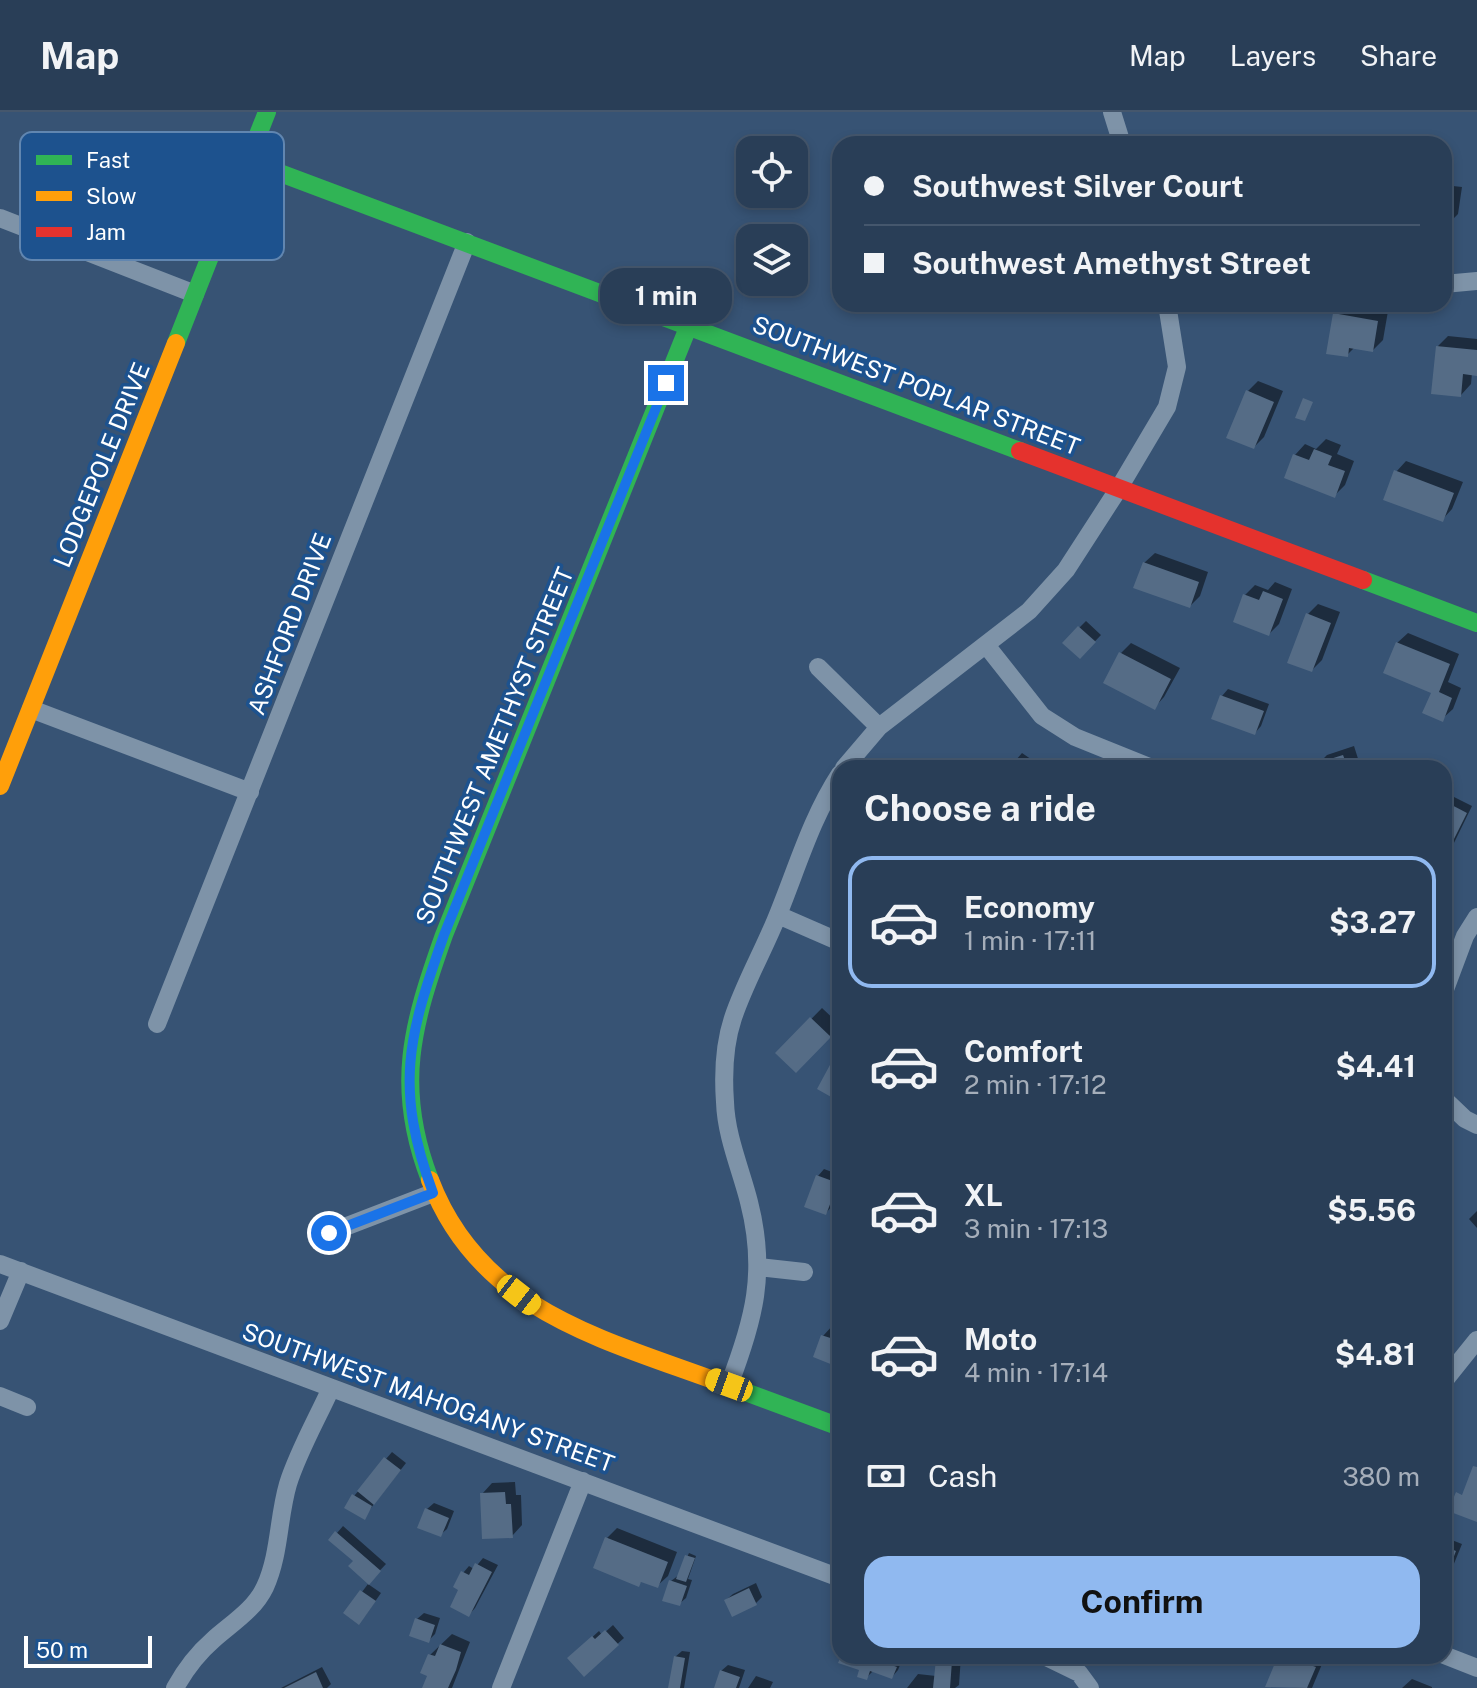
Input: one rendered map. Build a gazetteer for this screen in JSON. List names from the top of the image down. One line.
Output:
{"streets":{"street":["SOUTHWEST POPLAR STREET","LODGEPOLE DRIVE","ASHFORD DRIVE","SOUTHWEST AMETHYST STREET","SOUTHWEST MAHOGANY STREET"]},"crossings":[["SOUTHWEST POPLAR STREET","ASHFORD DRIVE"],["SOUTHWEST POPLAR STREET","SOUTHWEST AMETHYST STREET"]],"legend":["Fast","Slow","Jam"],"scale_bar":"50 m","page":{"header":"Map","nav":["Map","Layers","Share"],"banner":["Southwest Silver Court","Southwest Amethyst Street"],"bubble":"1 min","heading":"Choose a ride","list":[{"name":"Economy","note":"1 min · 17:11","value":"$3.27"},{"name":"Comfort","note":"2 min · 17:12","value":"$4.41"},{"name":"XL","note":"3 min · 17:13","value":"$5.56"},{"name":"Moto","note":"4 min · 17:14","value":"$4.81"}],"pay":["Cash","380 m"],"buttons":"Confirm","scale":"50 m"}}
